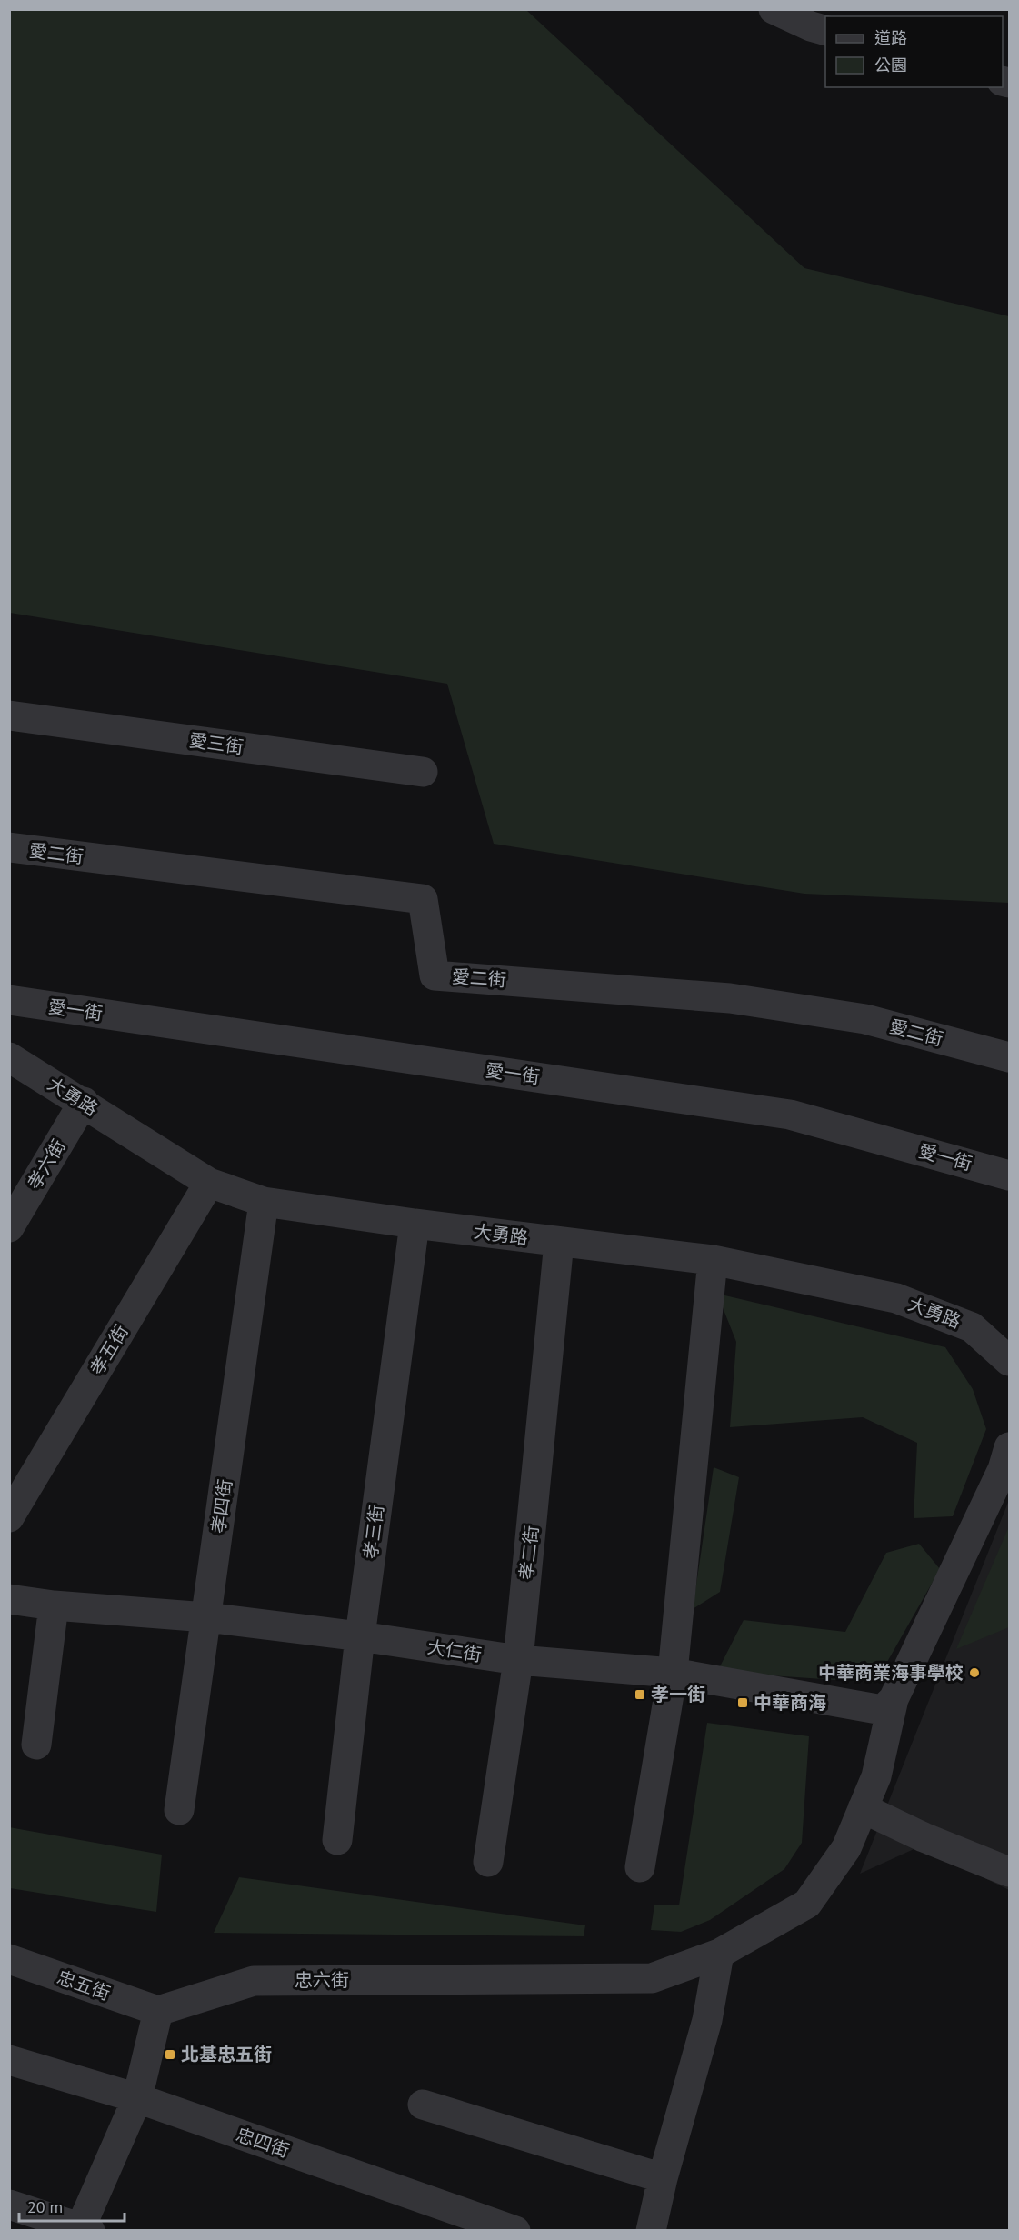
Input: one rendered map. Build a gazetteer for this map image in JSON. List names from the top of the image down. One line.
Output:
{"streets":{"street":["愛三街","愛二街","愛一街","大勇路","孝六街","孝五街","孝四街","孝三街","孝二街","大仁街","忠六街","忠五街","忠四街"]},"crossings":[["大勇路","孝六街"],["大勇路","孝五街"],["大勇路","孝四街"],["大勇路","孝三街"],["大勇路","孝二街"],["孝四街","大仁街"],["孝三街","大仁街"],["孝二街","大仁街"],["大仁街","忠六街"],["忠六街","忠五街"]],"places":{"other":["中華商業海事學校"],"transit":["孝一街","中華商海","北基忠五街"]},"legend":["道路","公園"],"scale_bar":"20 m"}
